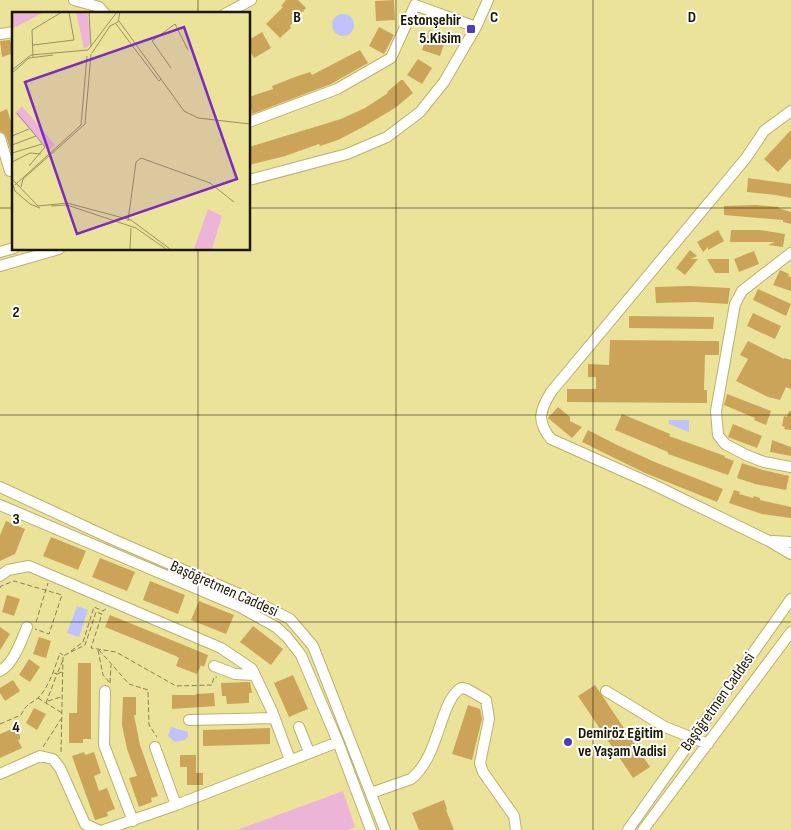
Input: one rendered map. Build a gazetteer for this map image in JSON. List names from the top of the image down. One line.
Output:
{"streets":{"street":["Başöğretmen Caddesi"]},"places":{"transit":["Estonşehir 5.Kisim"],"other":["Demiröz Eğitim ve Yaşam Vadisi"]},"grid":{"columns":["B","C","D"],"rows":["2","3","4"]}}
